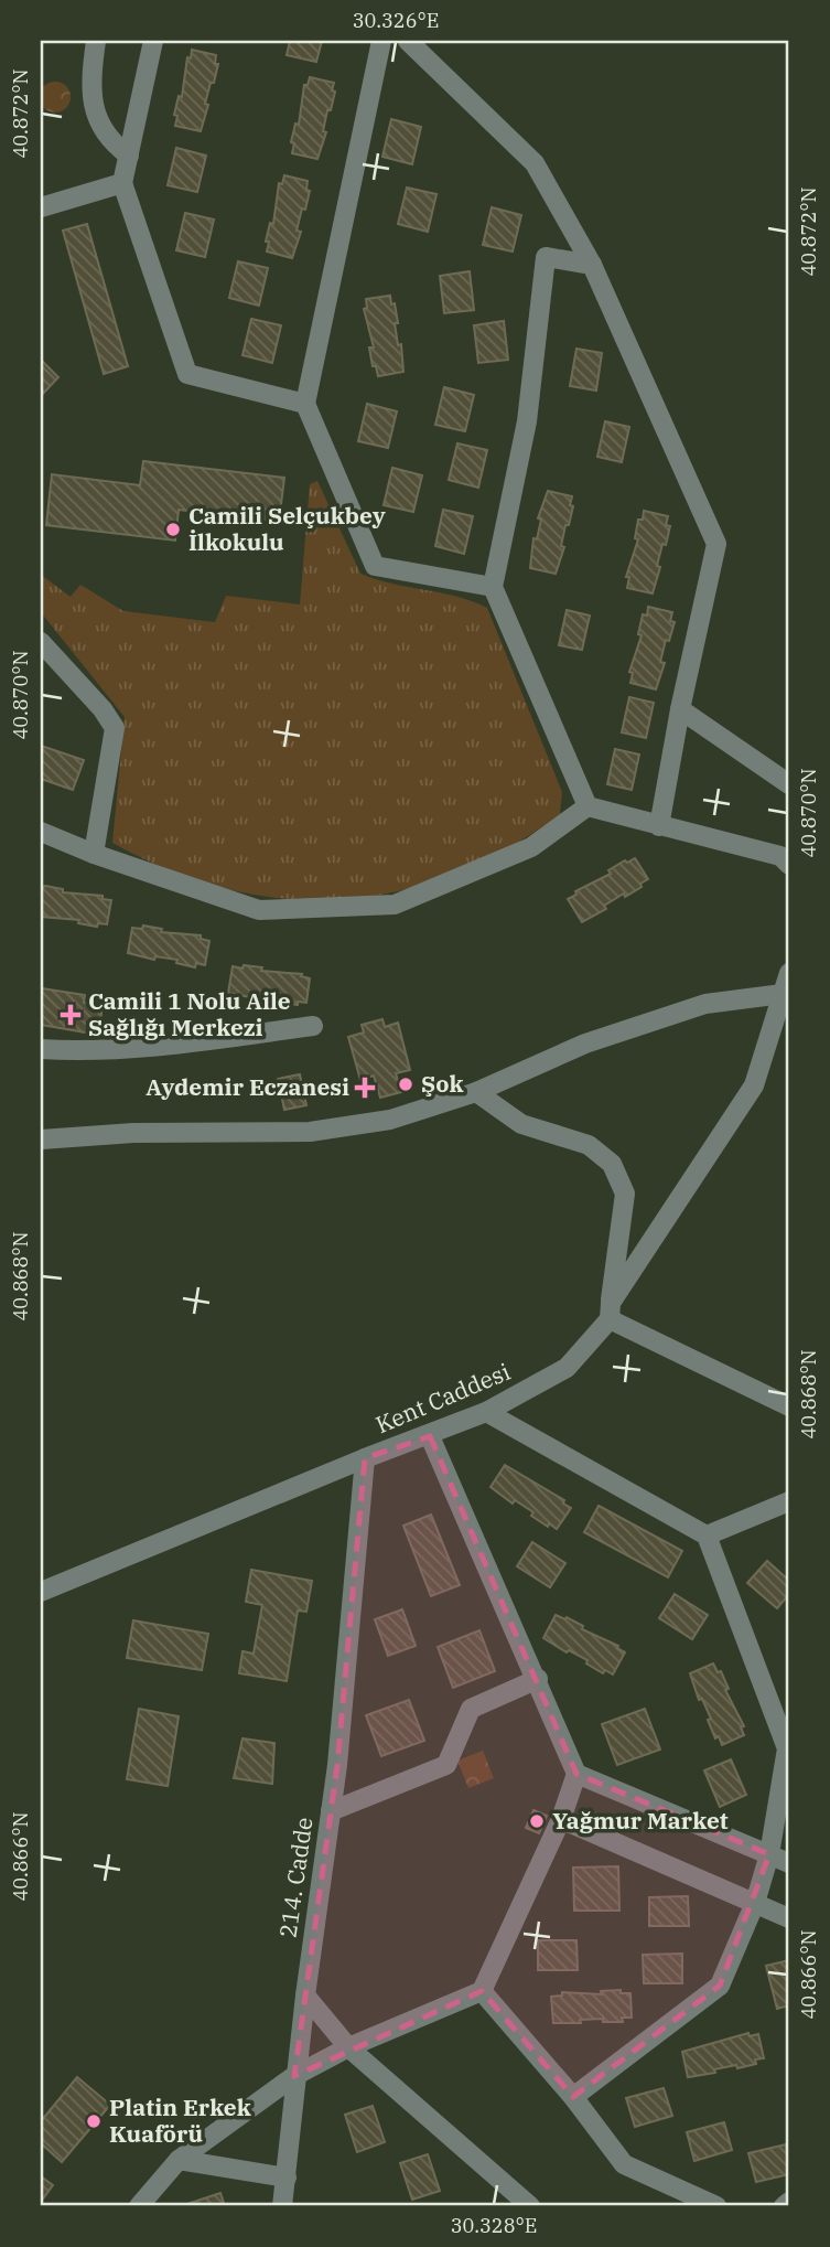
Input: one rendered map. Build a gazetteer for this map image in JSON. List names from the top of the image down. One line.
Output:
{"streets":{"street":["Kent Caddesi","214. Cadde"]},"crossings":[["Kent Caddesi","214. Cadde"]],"places":{"other":["Camili Selçukbey İlkokulu","Şok","Yağmur Market","Platin Erkek Kuaförü"],"health":["Camili 1 Nolu Aile Sağlığı Merkezi","Aydemir Eczanesi"]},"coordinates":["30.326°E","40.872°N","40.870°N","40.868°N","40.866°N","30.328°E"]}
